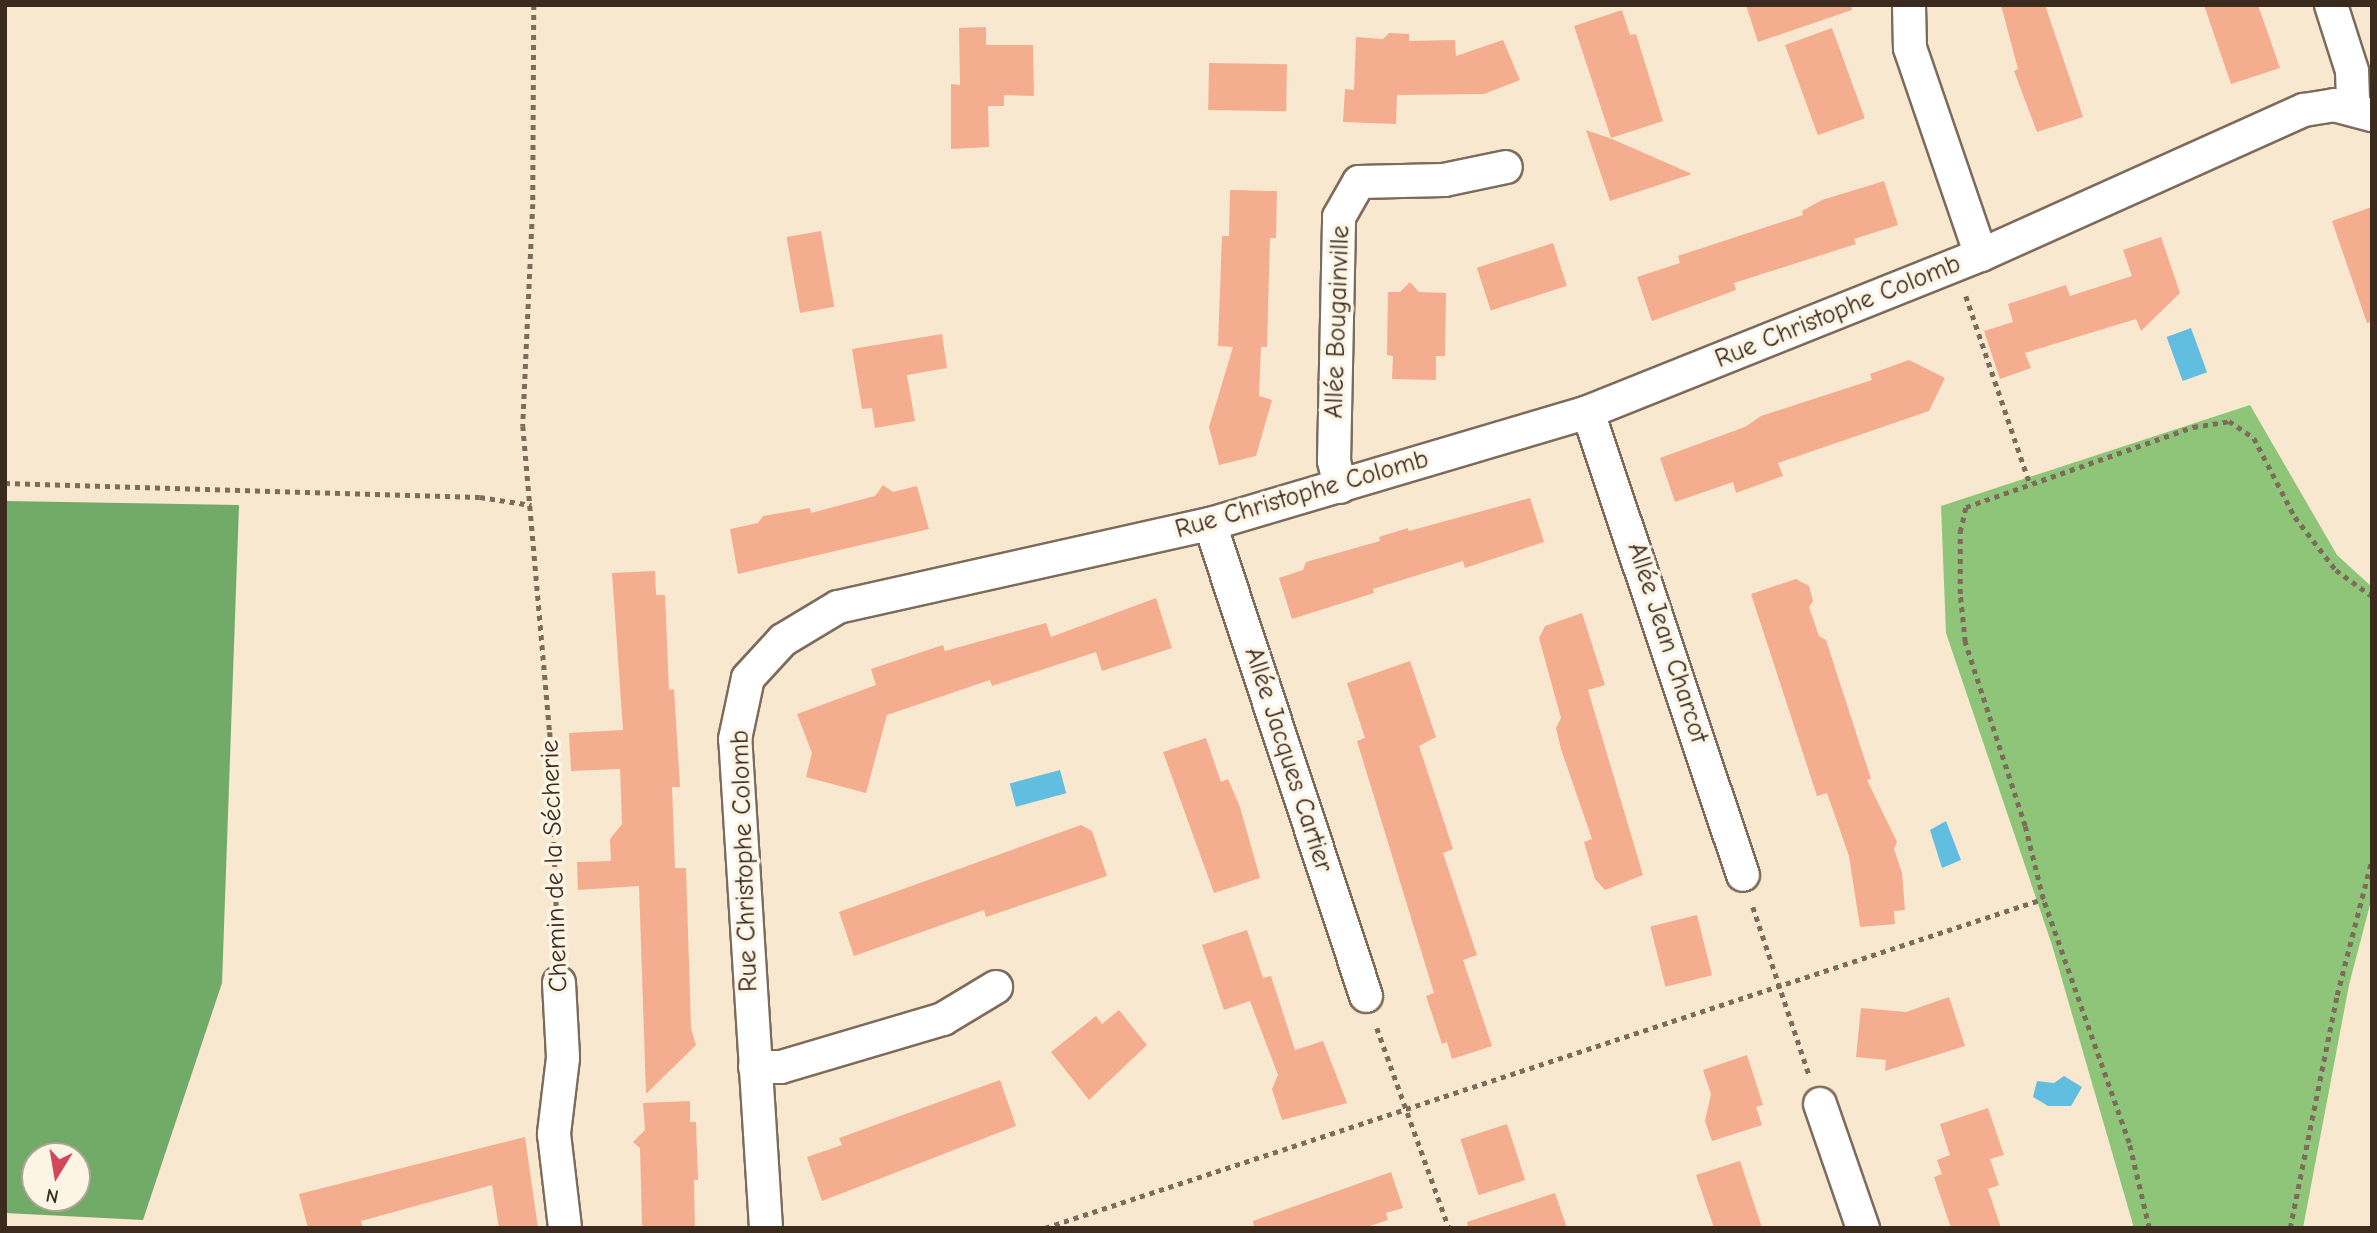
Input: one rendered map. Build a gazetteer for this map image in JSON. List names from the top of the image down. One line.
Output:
{"streets":{"street":["Rue Christophe Colomb","Allée Bougainville","Allée Jean Charcot","Allée Jacques Cartier","Chemin de la Sécherie"]},"crossings":[["Rue Christophe Colomb","Allée Bougainville"],["Rue Christophe Colomb","Allée Jean Charcot"],["Rue Christophe Colomb","Allée Jacques Cartier"]],"north":"bottom"}
